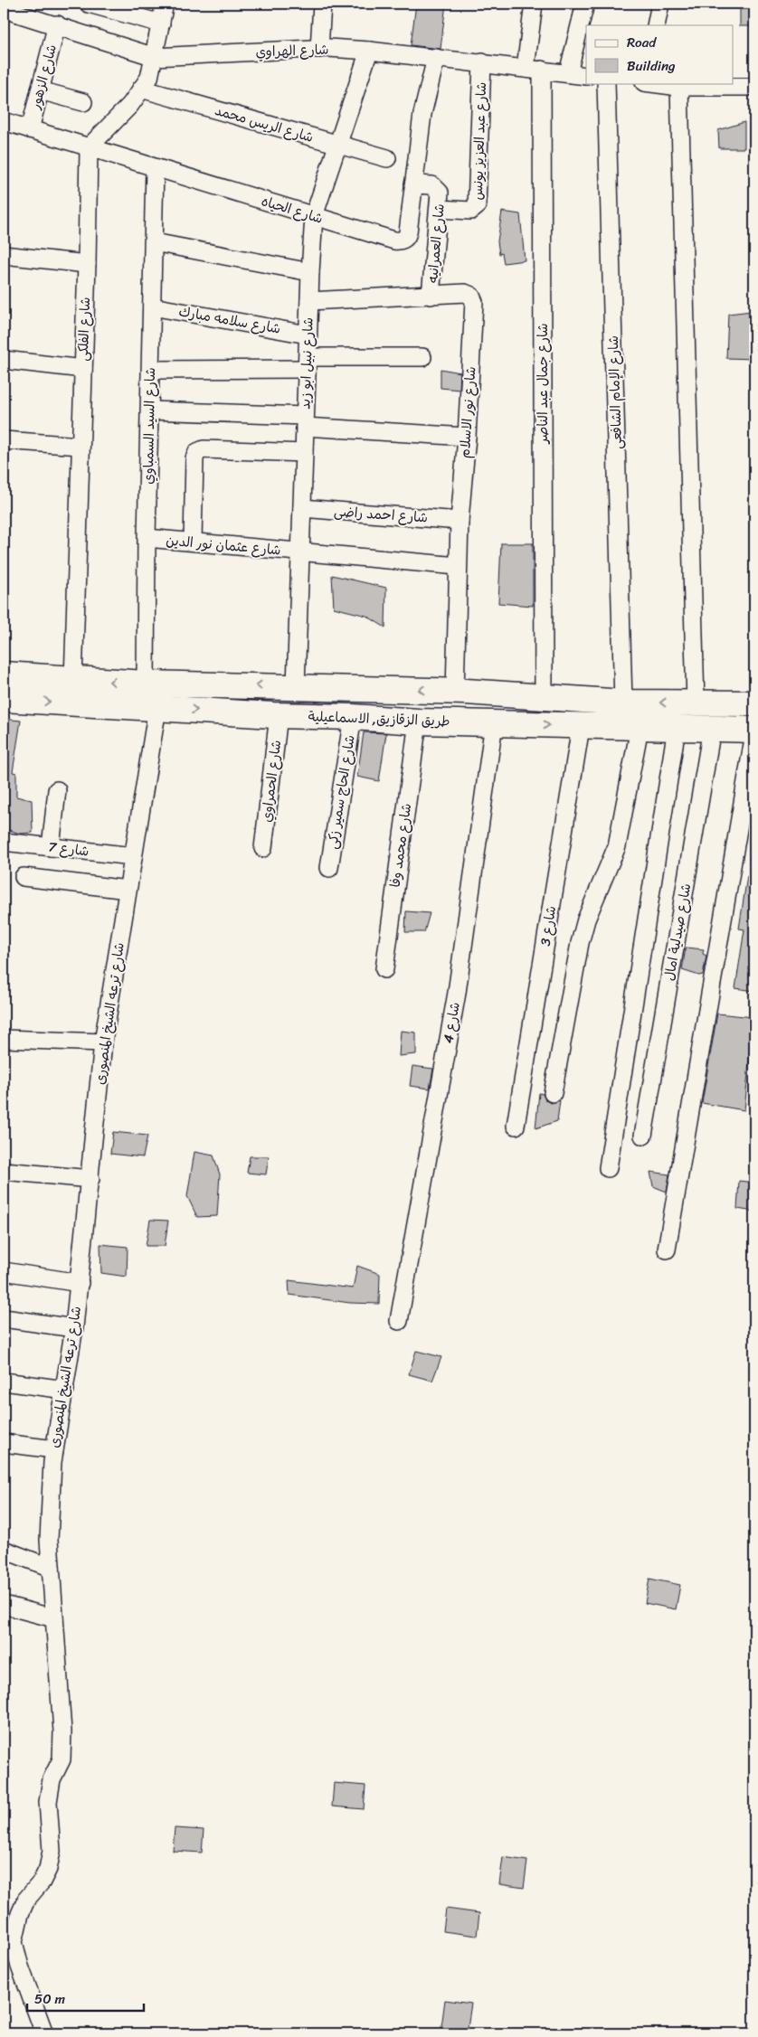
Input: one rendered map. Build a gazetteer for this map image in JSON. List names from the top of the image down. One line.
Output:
{"streets":{"highway":["طريق الزقازيق, الاسماعيلية"],"street":["شارع الهراوي","شارع الزهور","شارع الريس محمد","شارع عبد العزيز يونس","شارع الحياه","شارع العمرانيه","شارع سلامه مبارك","شارع الفلكى","شارع نبيل ابو زيد","شارع جمال عبد الناصر","شارع الإمام الشافعى","شارع نور الاسلام","شارع السيد السمباوي","شارع احمد راضى","شارع عثمان نور الدين","شارع الحمراوي","شارع الحاج سمير زكى","شارع محمد وفا","شارع 7","شارع 3","شارع صيدلية امال","شارع ترعه الشيخ المنصورى","شارع 4"]},"crossings":[["شارع الهراوي","شارع الزهور"],["شارع الهراوي","شارع عبد العزيز يونس"],["شارع الهراوي","شارع الحياه"],["شارع الهراوي","شارع نبيل ابو زيد"],["شارع الهراوي","شارع جمال عبد الناصر"],["شارع الزهور","شارع الحياه"],["شارع الريس محمد","شارع نبيل ابو زيد"],["شارع عبد العزيز يونس","شارع العمرانيه"],["شارع الحياه","شارع العمرانيه"],["شارع الحياه","شارع الفلكى"],["شارع الحياه","شارع نبيل ابو زيد"],["شارع الحياه","شارع السيد السمباوي"],["شارع العمرانيه","شارع نور الاسلام"],["شارع سلامه مبارك","شارع نبيل ابو زيد"],["شارع سلامه مبارك","شارع السيد السمباوي"],["شارع نبيل ابو زيد","شارع نور الاسلام"],["شارع نبيل ابو زيد","شارع احمد راضى"],["شارع نبيل ابو زيد","شارع عثمان نور الدين"],["شارع نور الاسلام","شارع احمد راضى"],["شارع نور الاسلام","شارع عثمان نور الدين"],["شارع السيد السمباوي","شارع عثمان نور الدين"],["طريق الزقازيق, الاسماعيلية","شارع الحمراوي"],["طريق الزقازيق, الاسماعيلية","شارع الحاج سمير زكى"],["طريق الزقازيق, الاسماعيلية","شارع محمد وفا"],["طريق الزقازيق, الاسماعيلية","شارع 3"],["طريق الزقازيق, الاسماعيلية","شارع صيدلية امال"],["طريق الزقازيق, الاسماعيلية","شارع ترعه الشيخ المنصورى"],["طريق الزقازيق, الاسماعيلية","شارع 4"],["شارع 7","شارع ترعه الشيخ المنصورى"]],"legend":["Road","Building"],"scale_bar":"50 m"}
